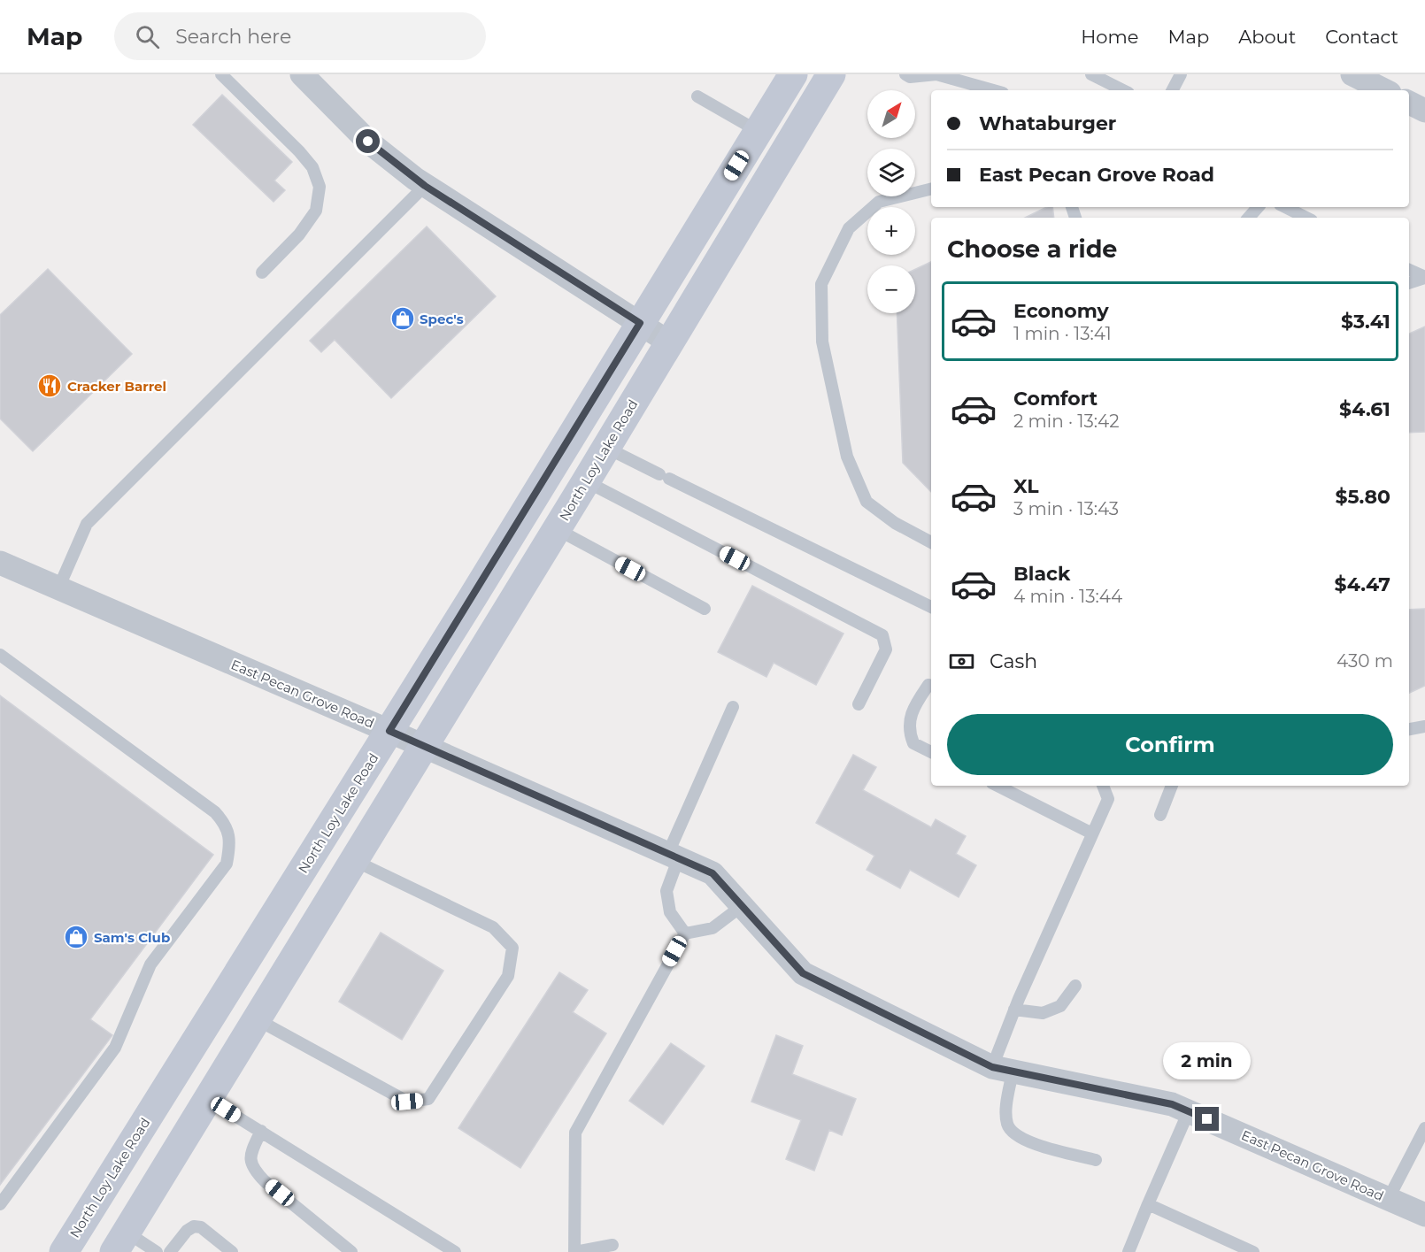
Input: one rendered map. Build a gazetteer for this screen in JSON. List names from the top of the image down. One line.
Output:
{"streets":{"main road":["North Loy Lake Road"],"street":["East Pecan Grove Road"]},"crossings":[["North Loy Lake Road","East Pecan Grove Road"]],"places":{"shop":["Spec's","Sam's Club"],"restaurant":["Cracker Barrel"]},"north":"top right","page":{"header":"Map","search":"Search here","nav":["Home","Map","About","Contact"],"map_buttons":["+","−"],"banner":["Whataburger","East Pecan Grove Road"],"heading":"Choose a ride","list":[{"name":"Economy","note":"1 min · 13:41","value":"$3.41"},{"name":"Comfort","note":"2 min · 13:42","value":"$4.61"},{"name":"XL","note":"3 min · 13:43","value":"$5.80"},{"name":"Black","note":"4 min · 13:44","value":"$4.47"}],"pay":["Cash","430 m"],"buttons":"Confirm","bubble":"2 min"}}
